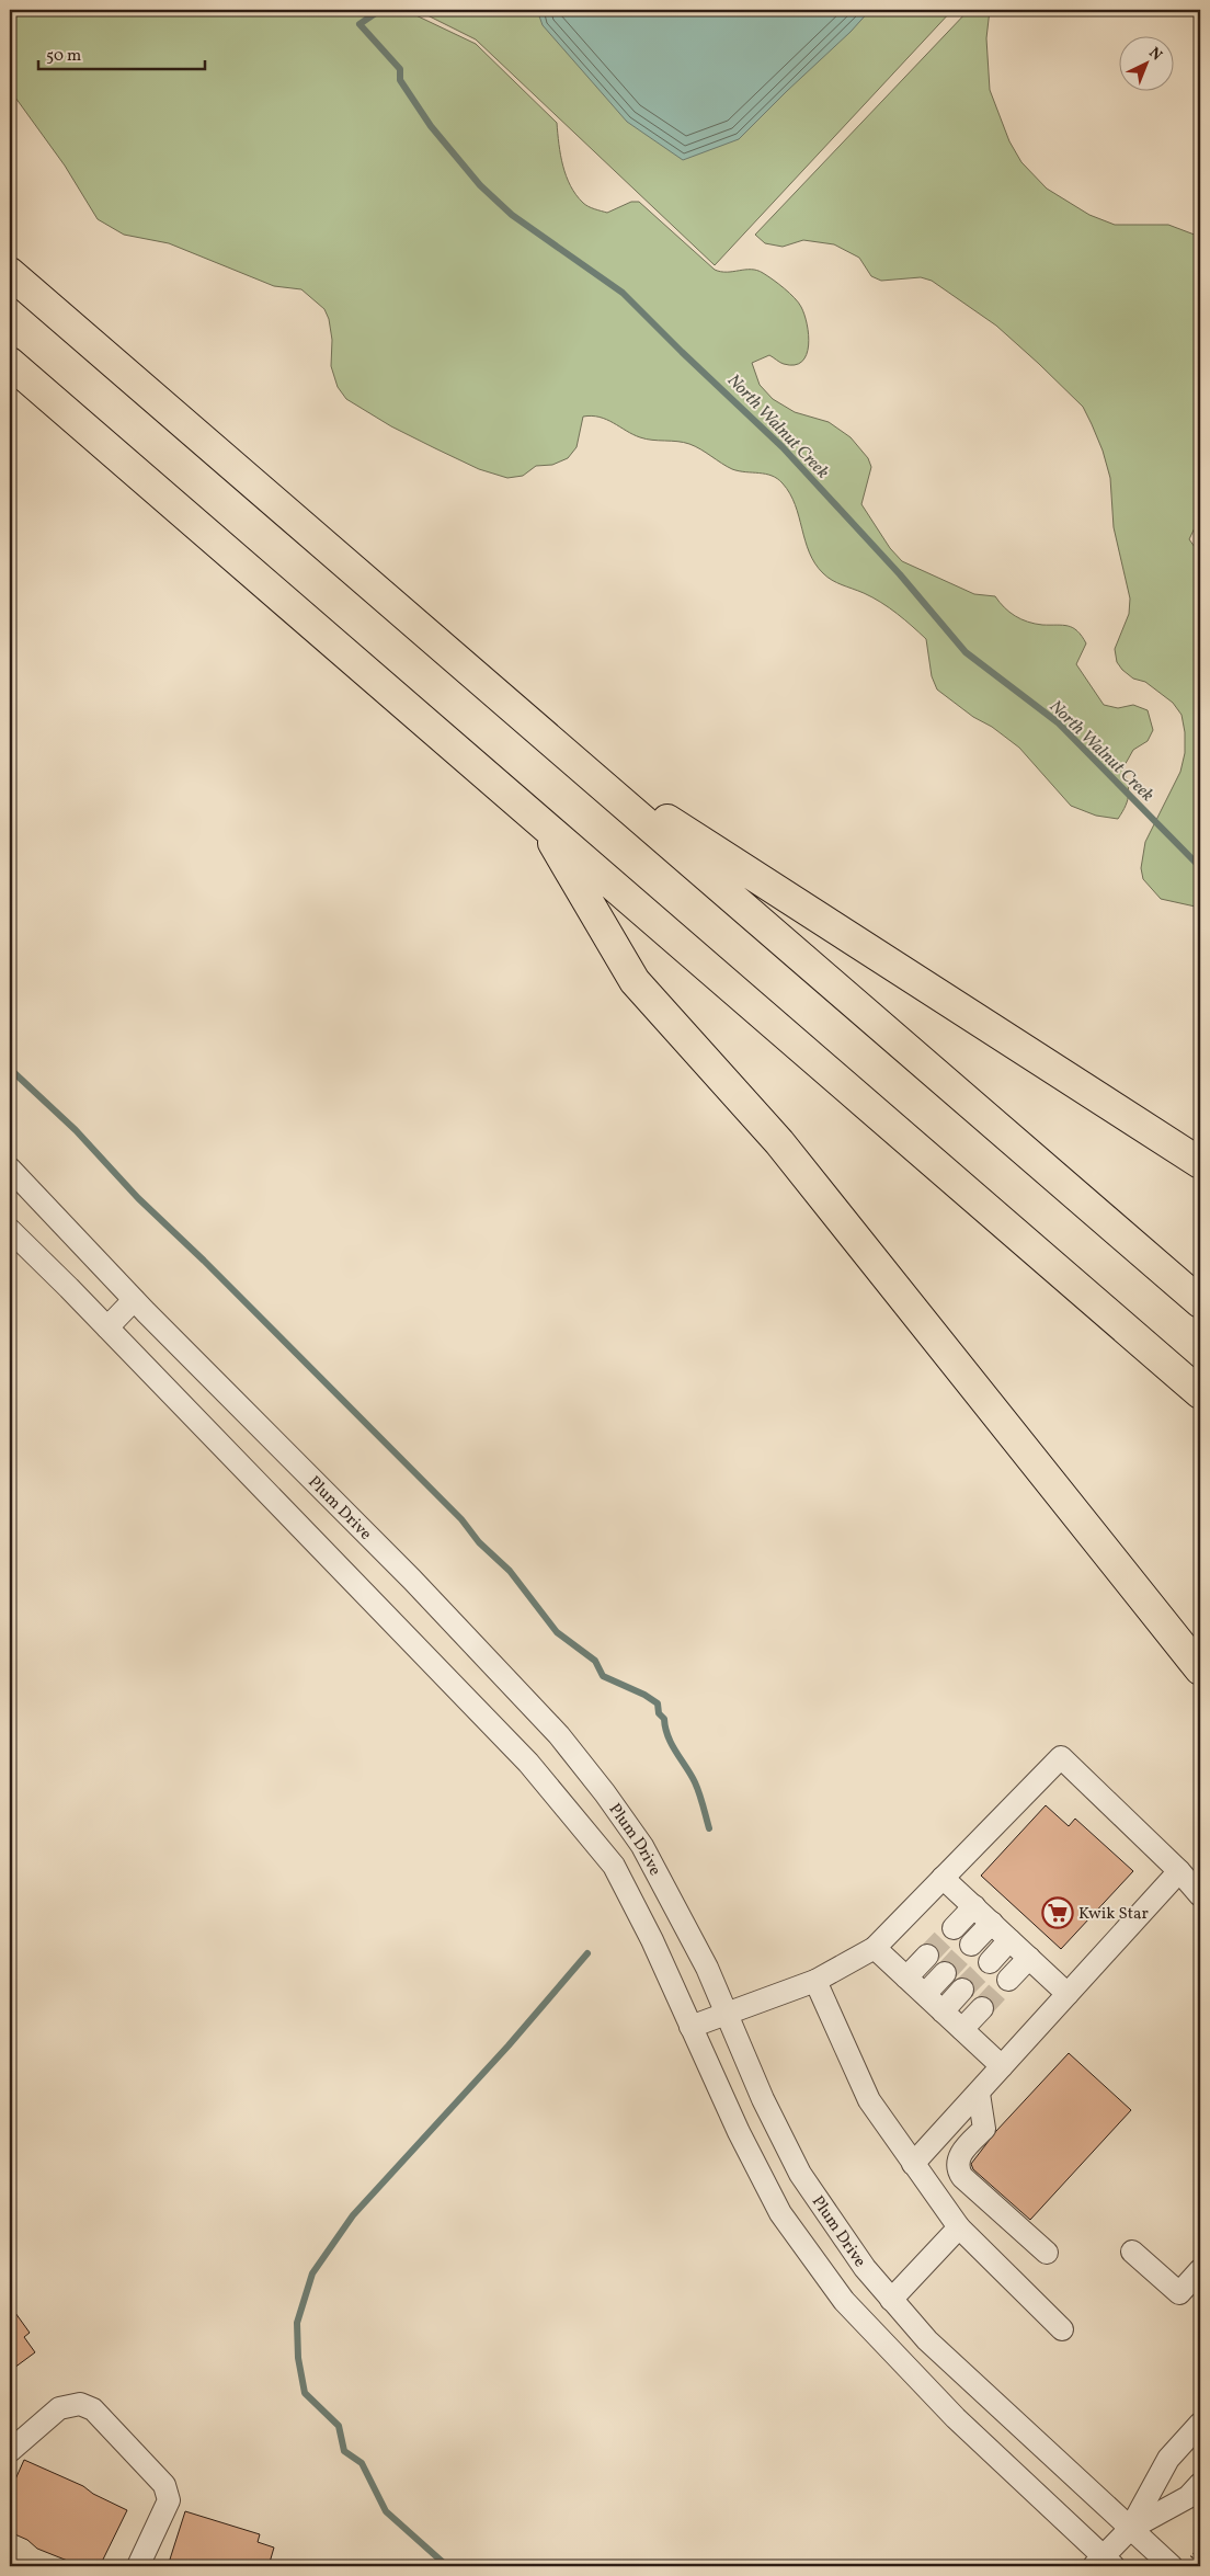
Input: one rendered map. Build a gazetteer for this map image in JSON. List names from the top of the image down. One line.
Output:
{"streets":{"street":["Plum Drive"]},"water":["North Walnut Creek"],"places":{"supermarket":["Kwik Star"]},"scale_bar":"50 m","north":"top right"}
